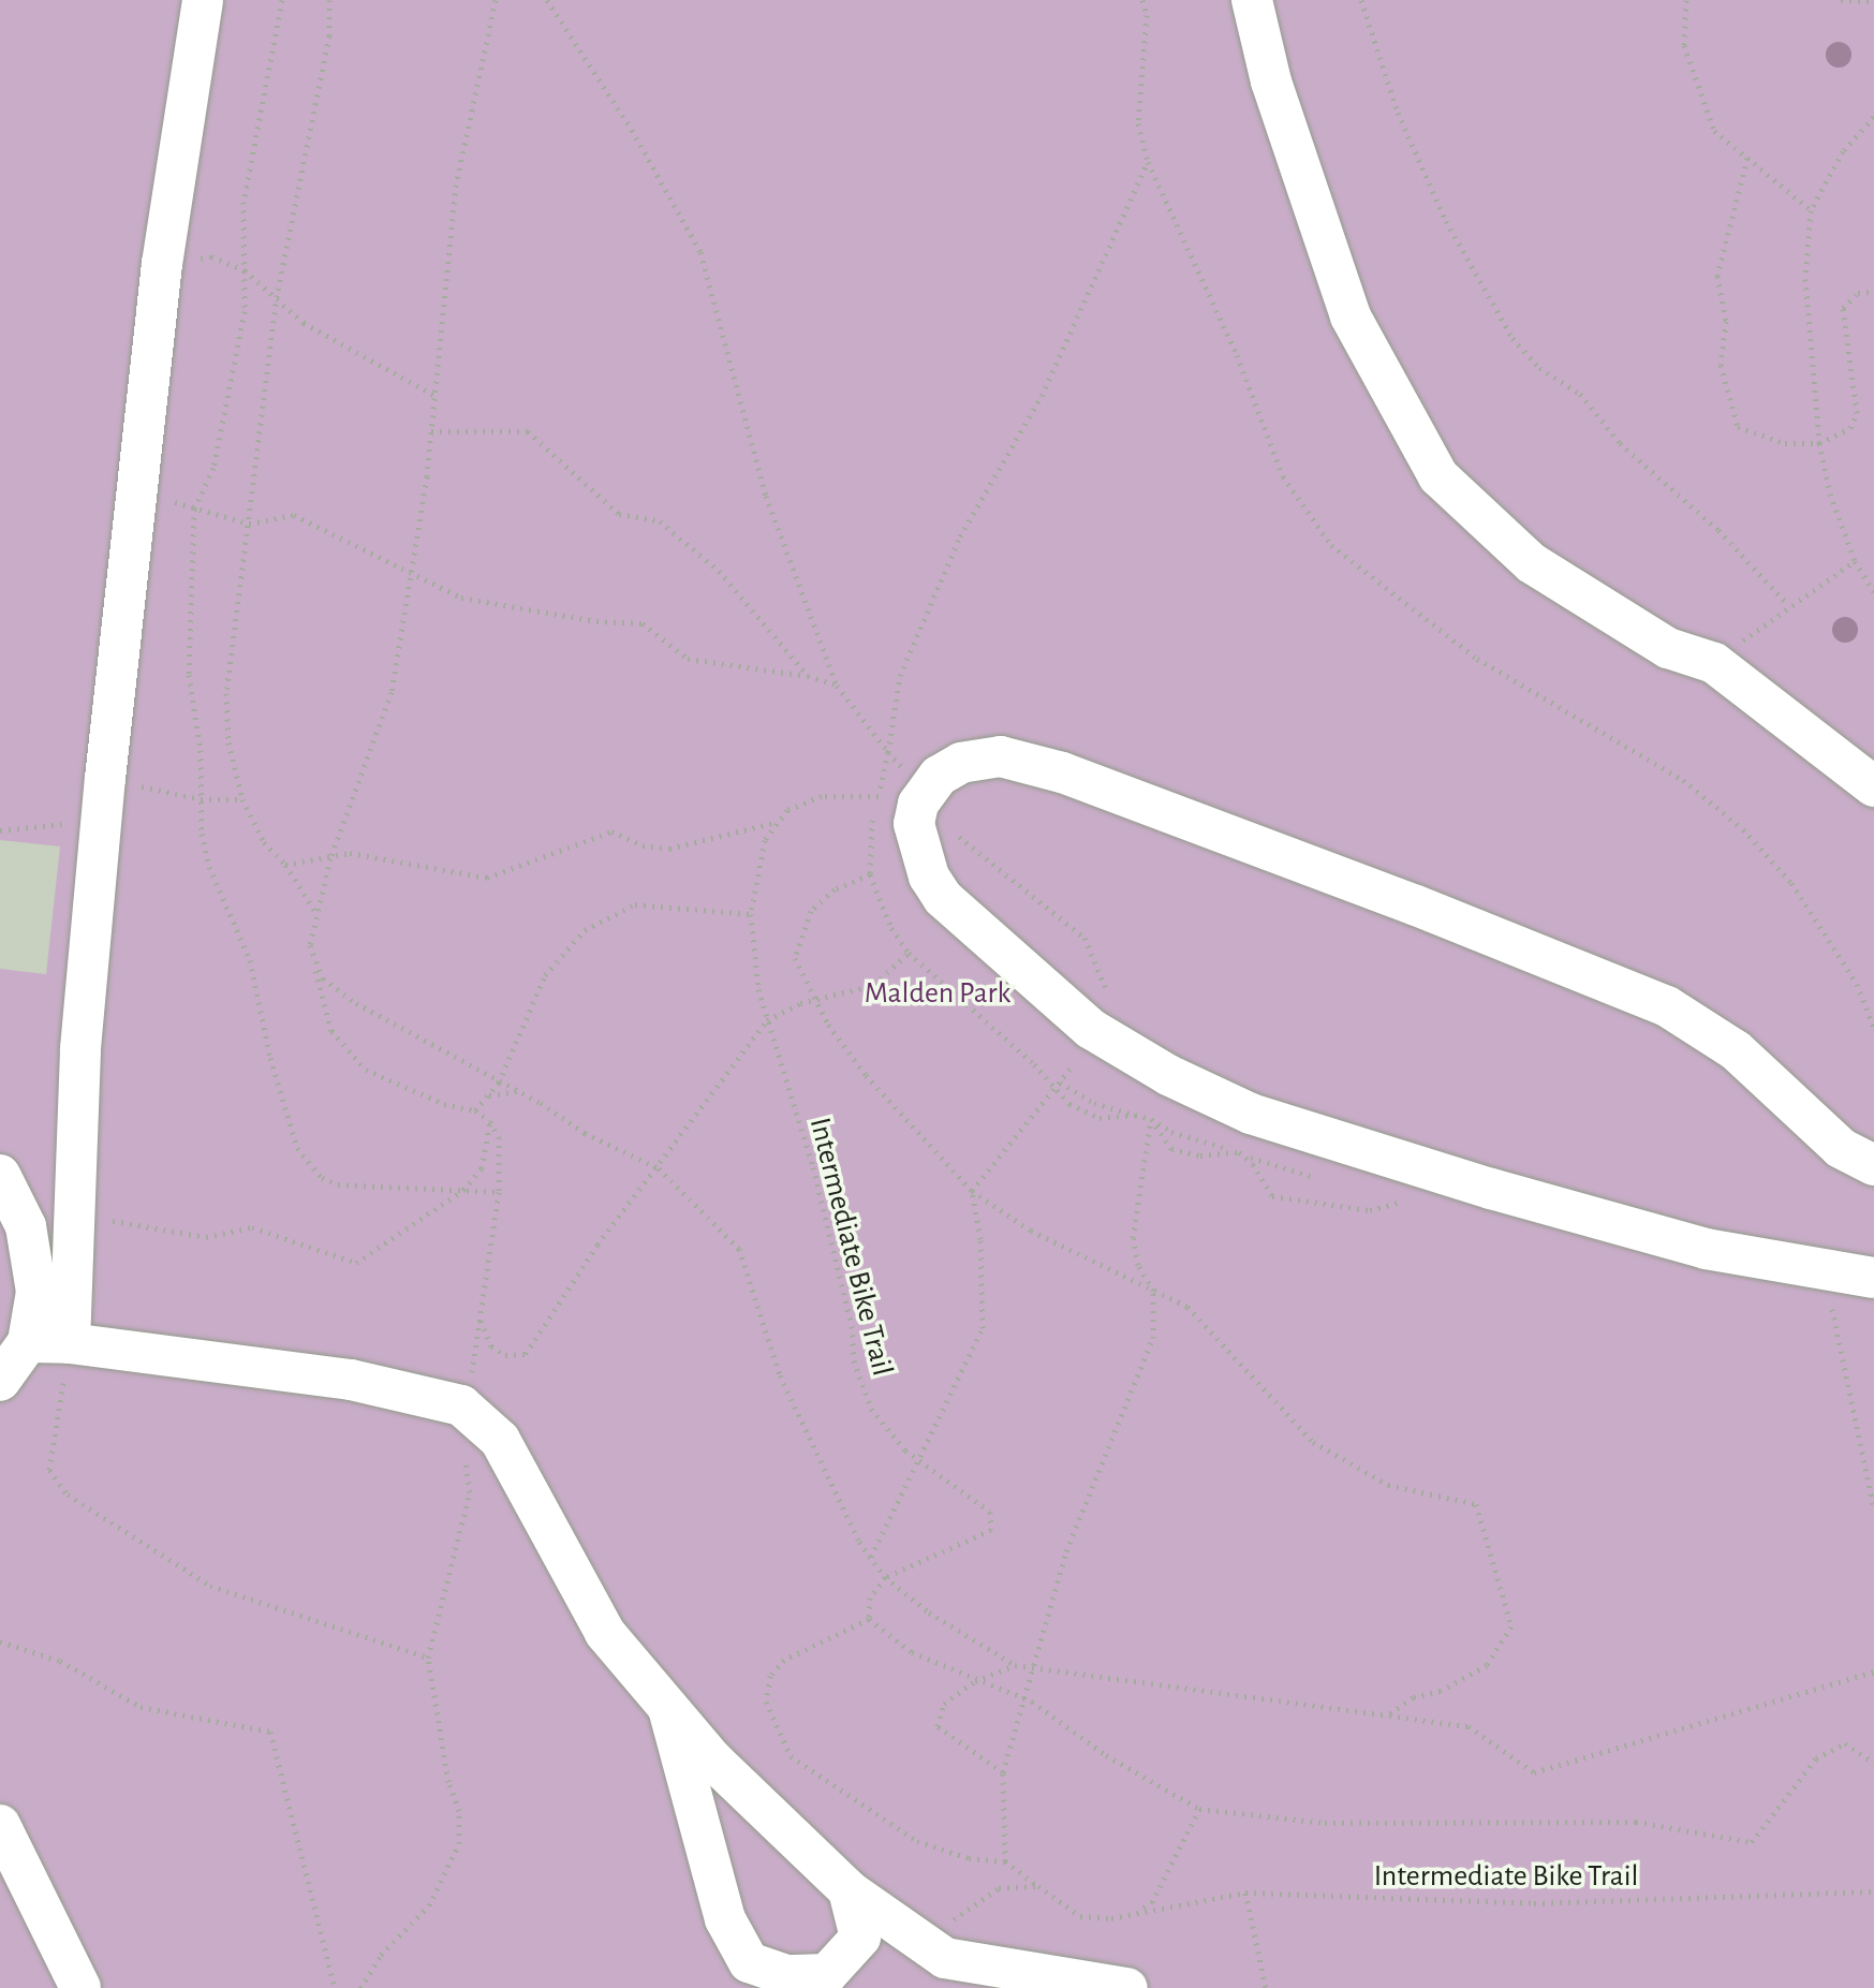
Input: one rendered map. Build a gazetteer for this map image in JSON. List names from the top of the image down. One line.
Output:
{"streets":{"path":["Intermediate Bike Trail"]},"parks":["Malden Park"]}
